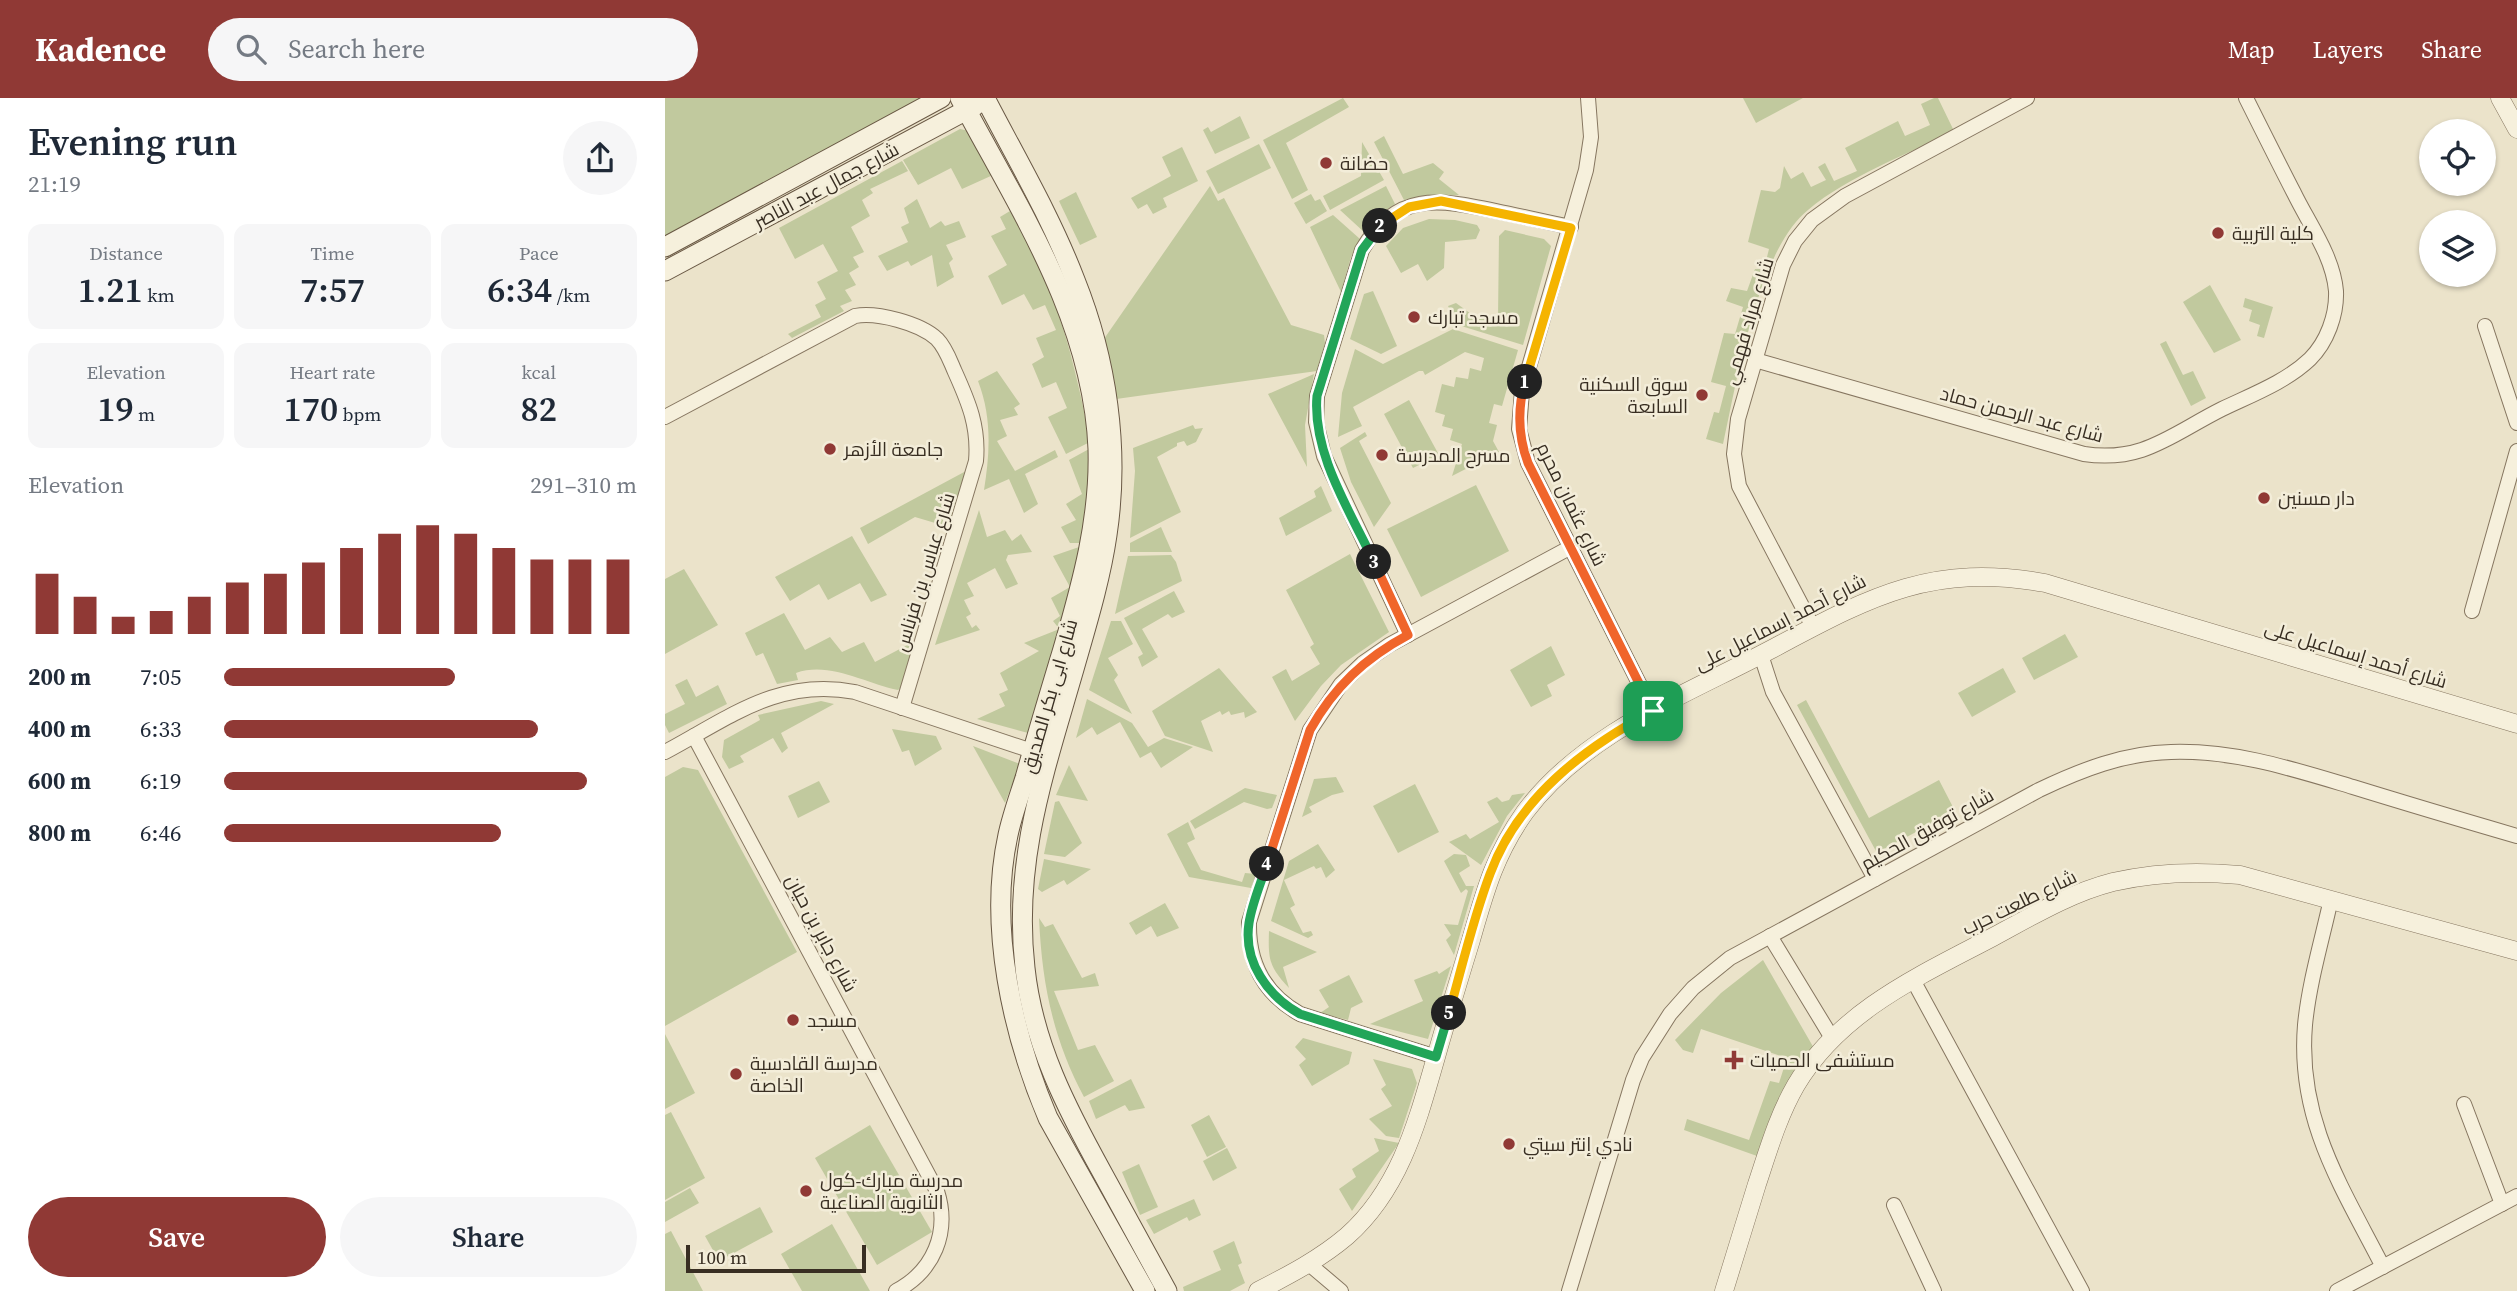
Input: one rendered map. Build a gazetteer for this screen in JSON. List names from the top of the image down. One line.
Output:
{"streets":{"main road":["شارع جمال عبد الناصر","شارع ابى بكر الصديق"],"street":["شارع مراد فهمي","شارع عبد الرحمن حماد","شارع عثمان محرم","شارع عباس بن فرناس","شارع أحمد إسماعيل على","شارع توفيق الحكيم","شارع طلعت حرب","شارع جابر بن حيان"]},"crossings":[["شارع جمال عبد الناصر","شارع ابى بكر الصديق"],["شارع مراد فهمي","شارع عبد الرحمن حماد"],["شارع مراد فهمي","شارع أحمد إسماعيل على"],["شارع عثمان محرم","شارع أحمد إسماعيل على"]],"places":{"other":["حضانة","كلية التربية","مسجد تبارك","سوق السكنية السابعة","جامعة الأزهر","مسرح المدرسة","دار مسنين","مسجد","مدرسة القادسية الخاصة","نادي إنتر سيتي","مدرسة مبارك-كول الثانوية الصناعية"],"health":["مستشفى الحميات"]},"scale_bar":"100 m","page":{"header":"Kadence","search":"Search here","nav":["Map","Layers","Share"],"heading":["Evening run","21:19"],"pins":["2","1","3","4","5"],"stats":[["Distance","1.21 km"],["Time","7:57"],["Pace","6:34 /km"],["Elevation","19 m"],["Heart rate","170 bpm"],["kcal","82"]],"chart":["Elevation","291–310 m"],"list":[{"name":"200 m","note":"7:05"},{"name":"400 m","note":"6:33"},{"name":"600 m","note":"6:19"},{"name":"800 m","note":"6:46"}],"buttons":["Save","Share"],"scale":"100 m"}}
